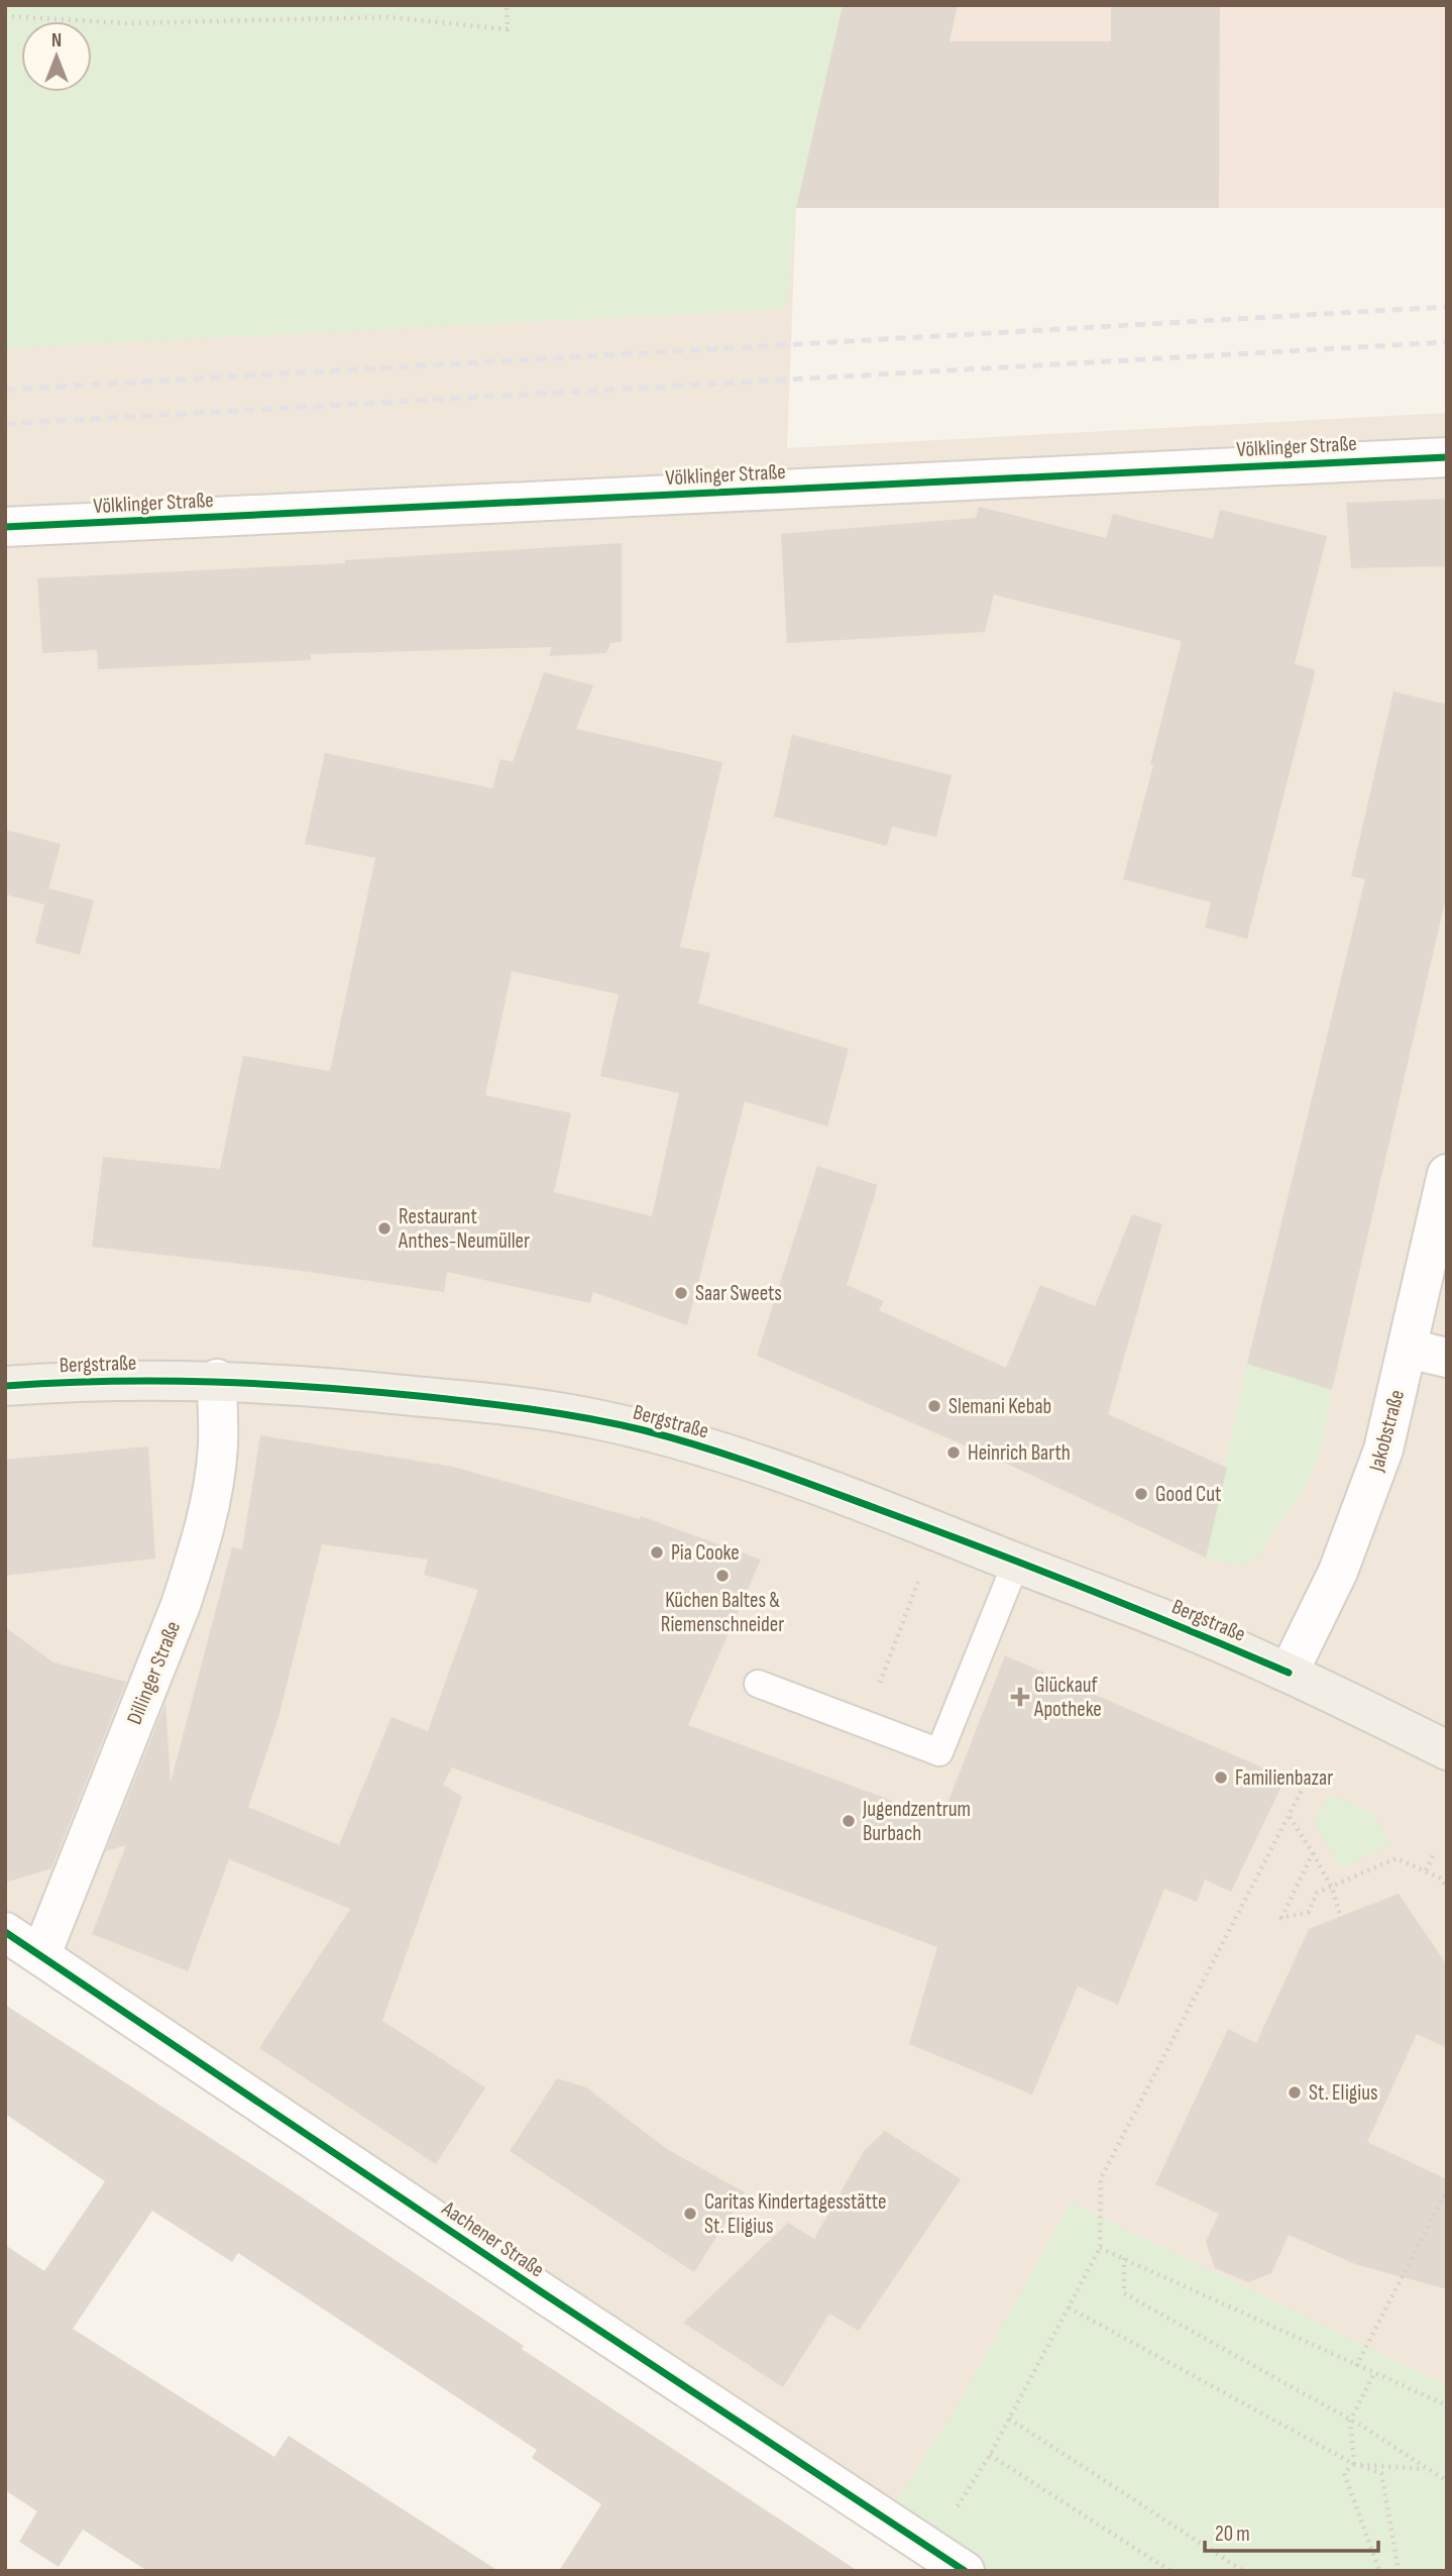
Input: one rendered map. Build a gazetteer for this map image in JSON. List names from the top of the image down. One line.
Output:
{"streets":{"main road":["Bergstraße"],"street":["Völklinger Straße","Jakobstraße","Dillinger Straße","Aachener Straße"]},"crossings":[["Bergstraße","Jakobstraße"],["Bergstraße","Dillinger Straße"],["Dillinger Straße","Aachener Straße"]],"places":{"other":["Restaurant Anthes-Neumüller","Saar Sweets","Slemani Kebab","Heinrich Barth","Good Cut","Pia Cooke","Küchen Baltes & Riemenschneider","Familienbazar","Jugendzentrum Burbach","St. Eligius","Caritas Kindertagesstätte St. Eligius"],"health":["Glückauf Apotheke"]},"scale_bar":"20 m","north":"top"}
